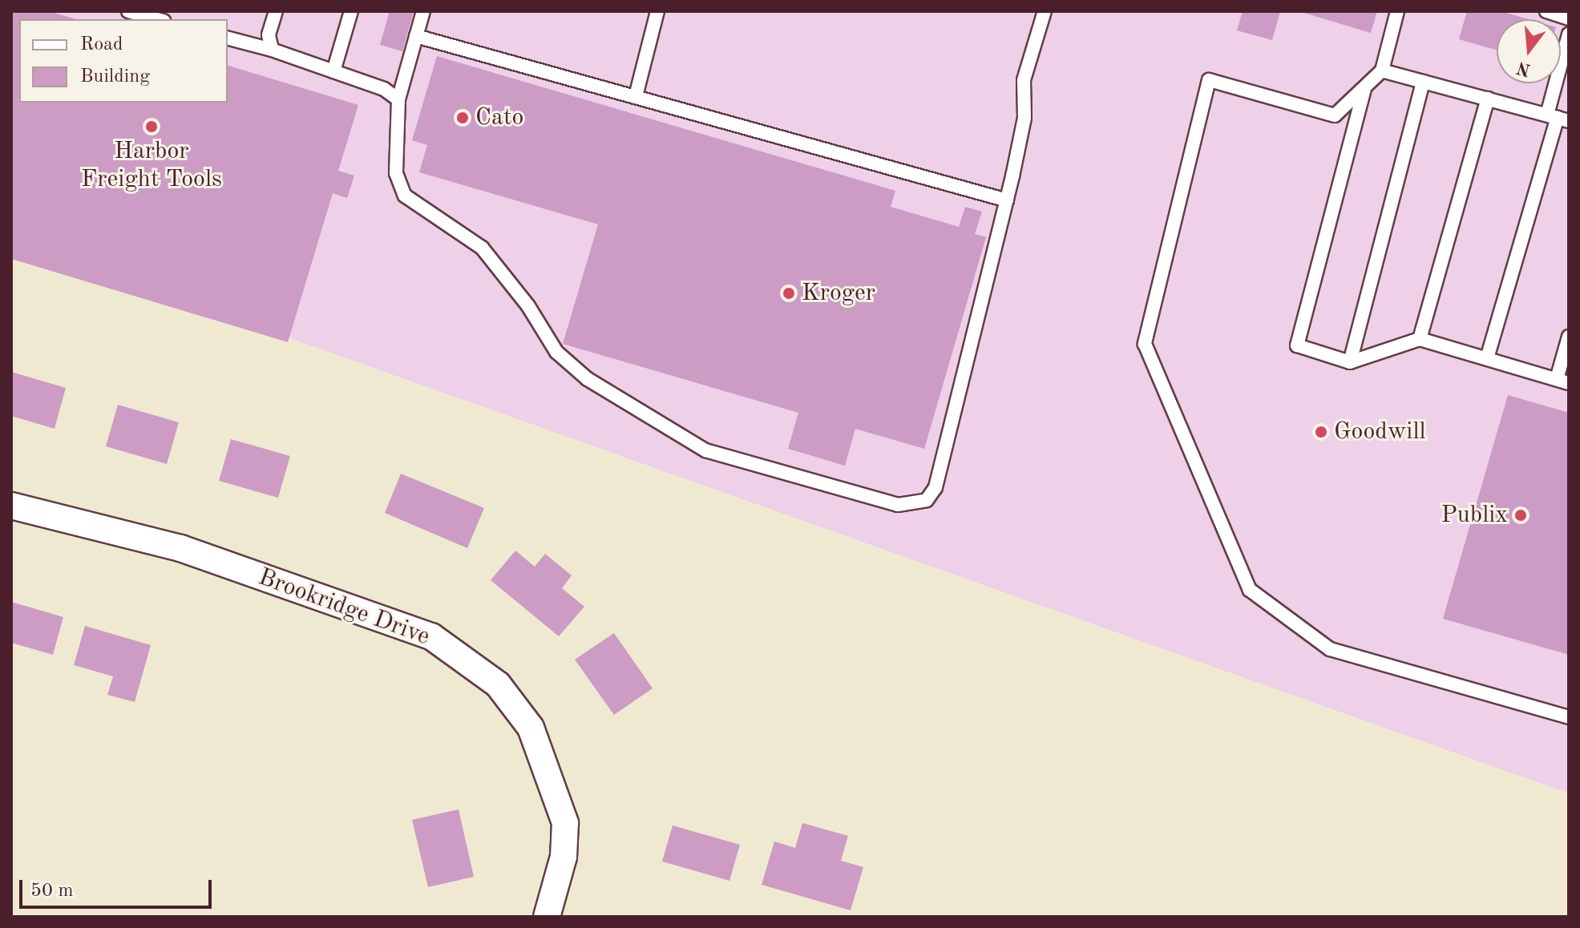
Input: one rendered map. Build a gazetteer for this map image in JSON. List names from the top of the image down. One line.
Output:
{"streets":{"street":["Brookridge Drive"]},"places":["Cato","Harbor Freight Tools","Kroger","Goodwill","Publix"],"legend":["Road","Building"],"scale_bar":"50 m","north":"bottom"}
